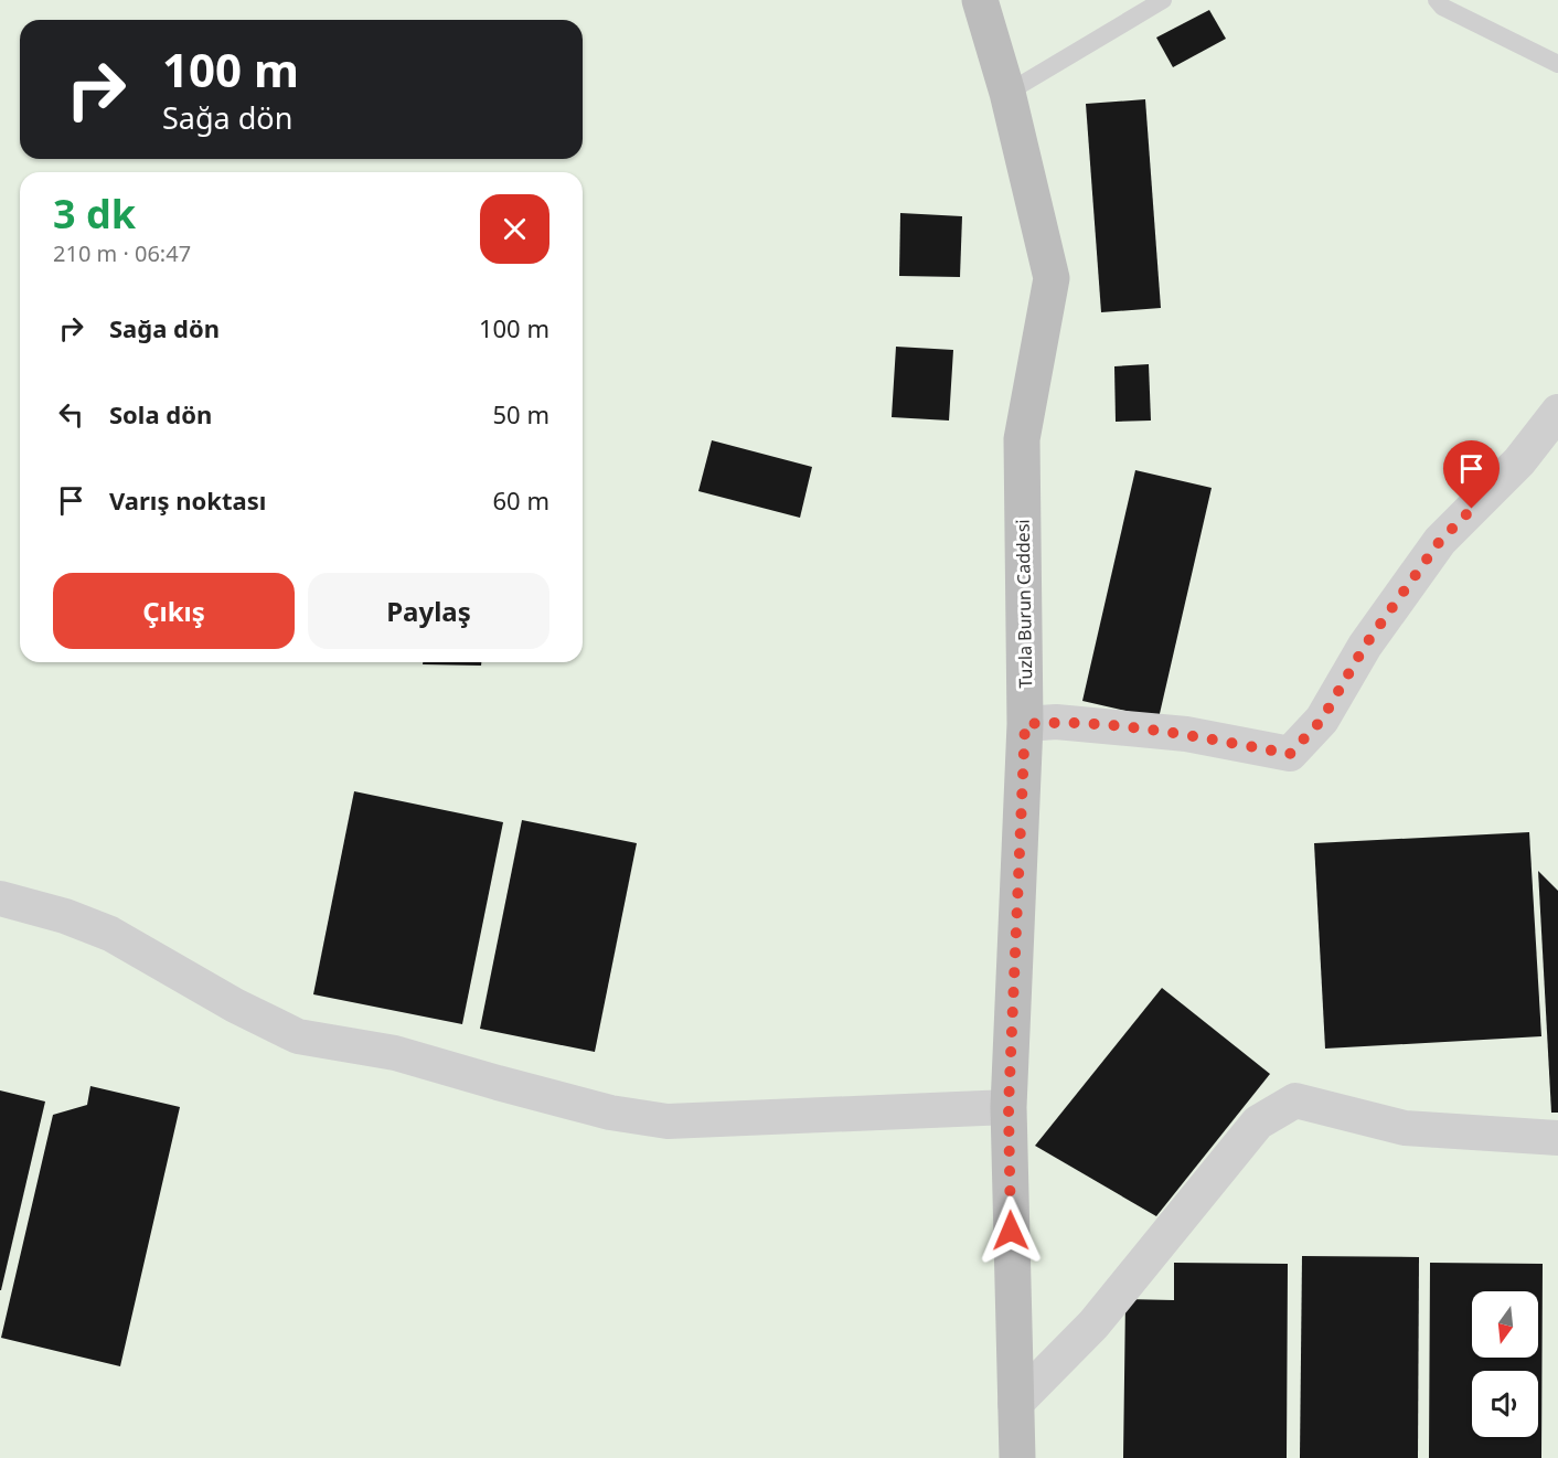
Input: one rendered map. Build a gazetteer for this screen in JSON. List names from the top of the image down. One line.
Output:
{"streets":{"main road":["Tuzla Burun Caddesi"]},"north":"bottom","page":{"turn":["100 m","Sağa dön"],"heading":["3 dk","210 m · 06:47"],"list":[{"name":"Sağa dön","value":"100 m"},{"name":"Sola dön","value":"50 m"},{"name":"Varış noktası","value":"60 m"}],"buttons":["Çıkış","Paylaş"]}}
